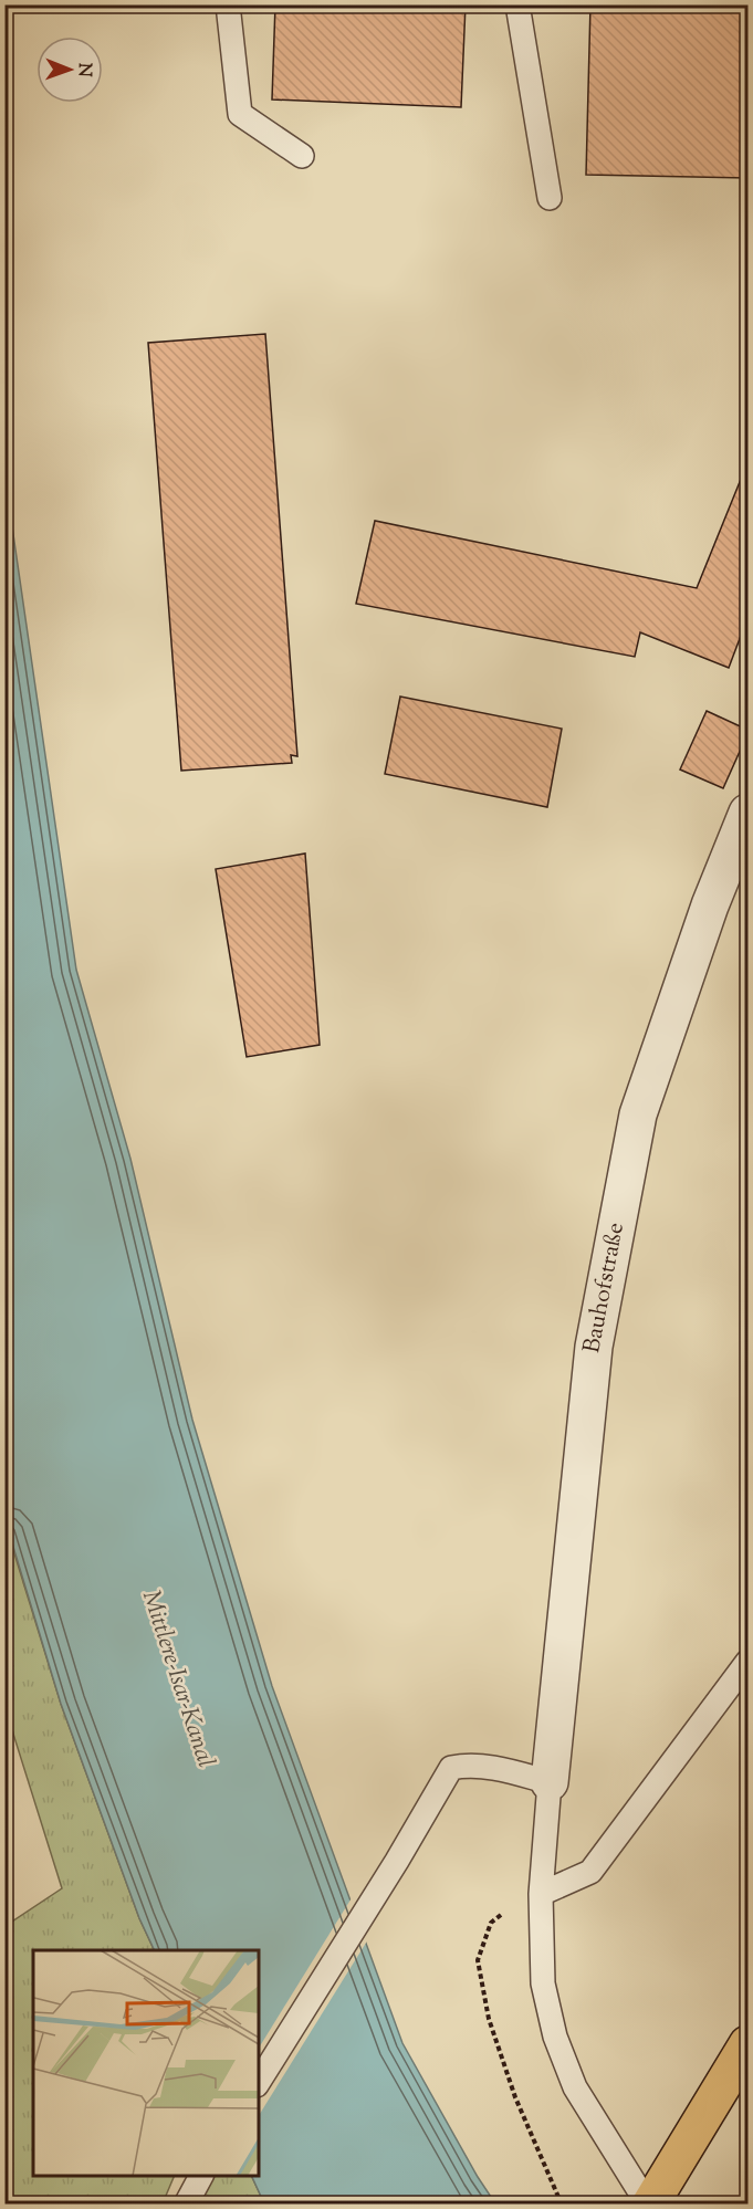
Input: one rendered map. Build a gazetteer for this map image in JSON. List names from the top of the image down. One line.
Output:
{"streets":{"street":["Bauhofstraße"]},"water":["Mittlere-Isar-Kanal"],"north":"right"}
